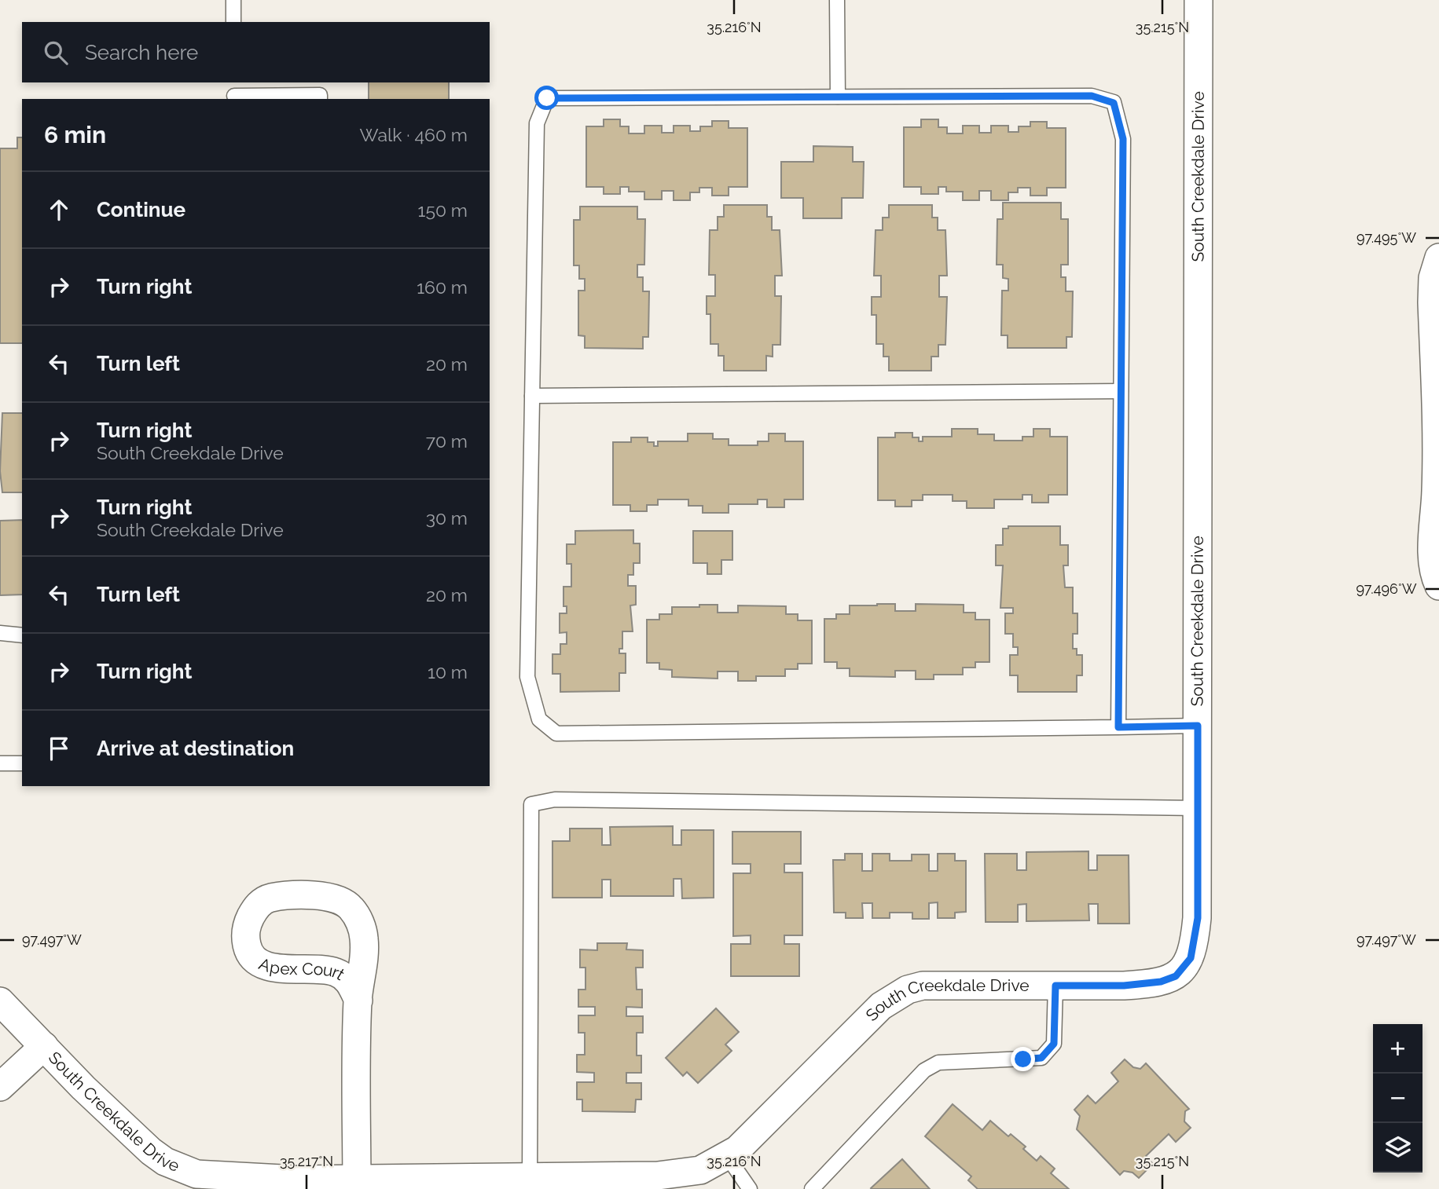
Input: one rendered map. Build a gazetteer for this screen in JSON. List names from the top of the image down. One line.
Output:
{"streets":{"street":["South Creekdale Drive","Apex Court"]},"crossings":[["South Creekdale Drive","Apex Court"]],"page":{"search":"Search here","heading":["6 min","Walk · 460 m"],"list":[["Continue","150 m"],["Turn right","160 m"],["Turn left","20 m"],["Turn right","South Creekdale Drive","70 m"],["Turn right","South Creekdale Drive","30 m"],["Turn left","20 m"],["Turn right","10 m"],"Arrive at destination"],"map_buttons":["+","−"]},"coordinates":["35.216°N","35.215°N","97.495°W","97.496°W","97.497°W","35.217°N"]}
